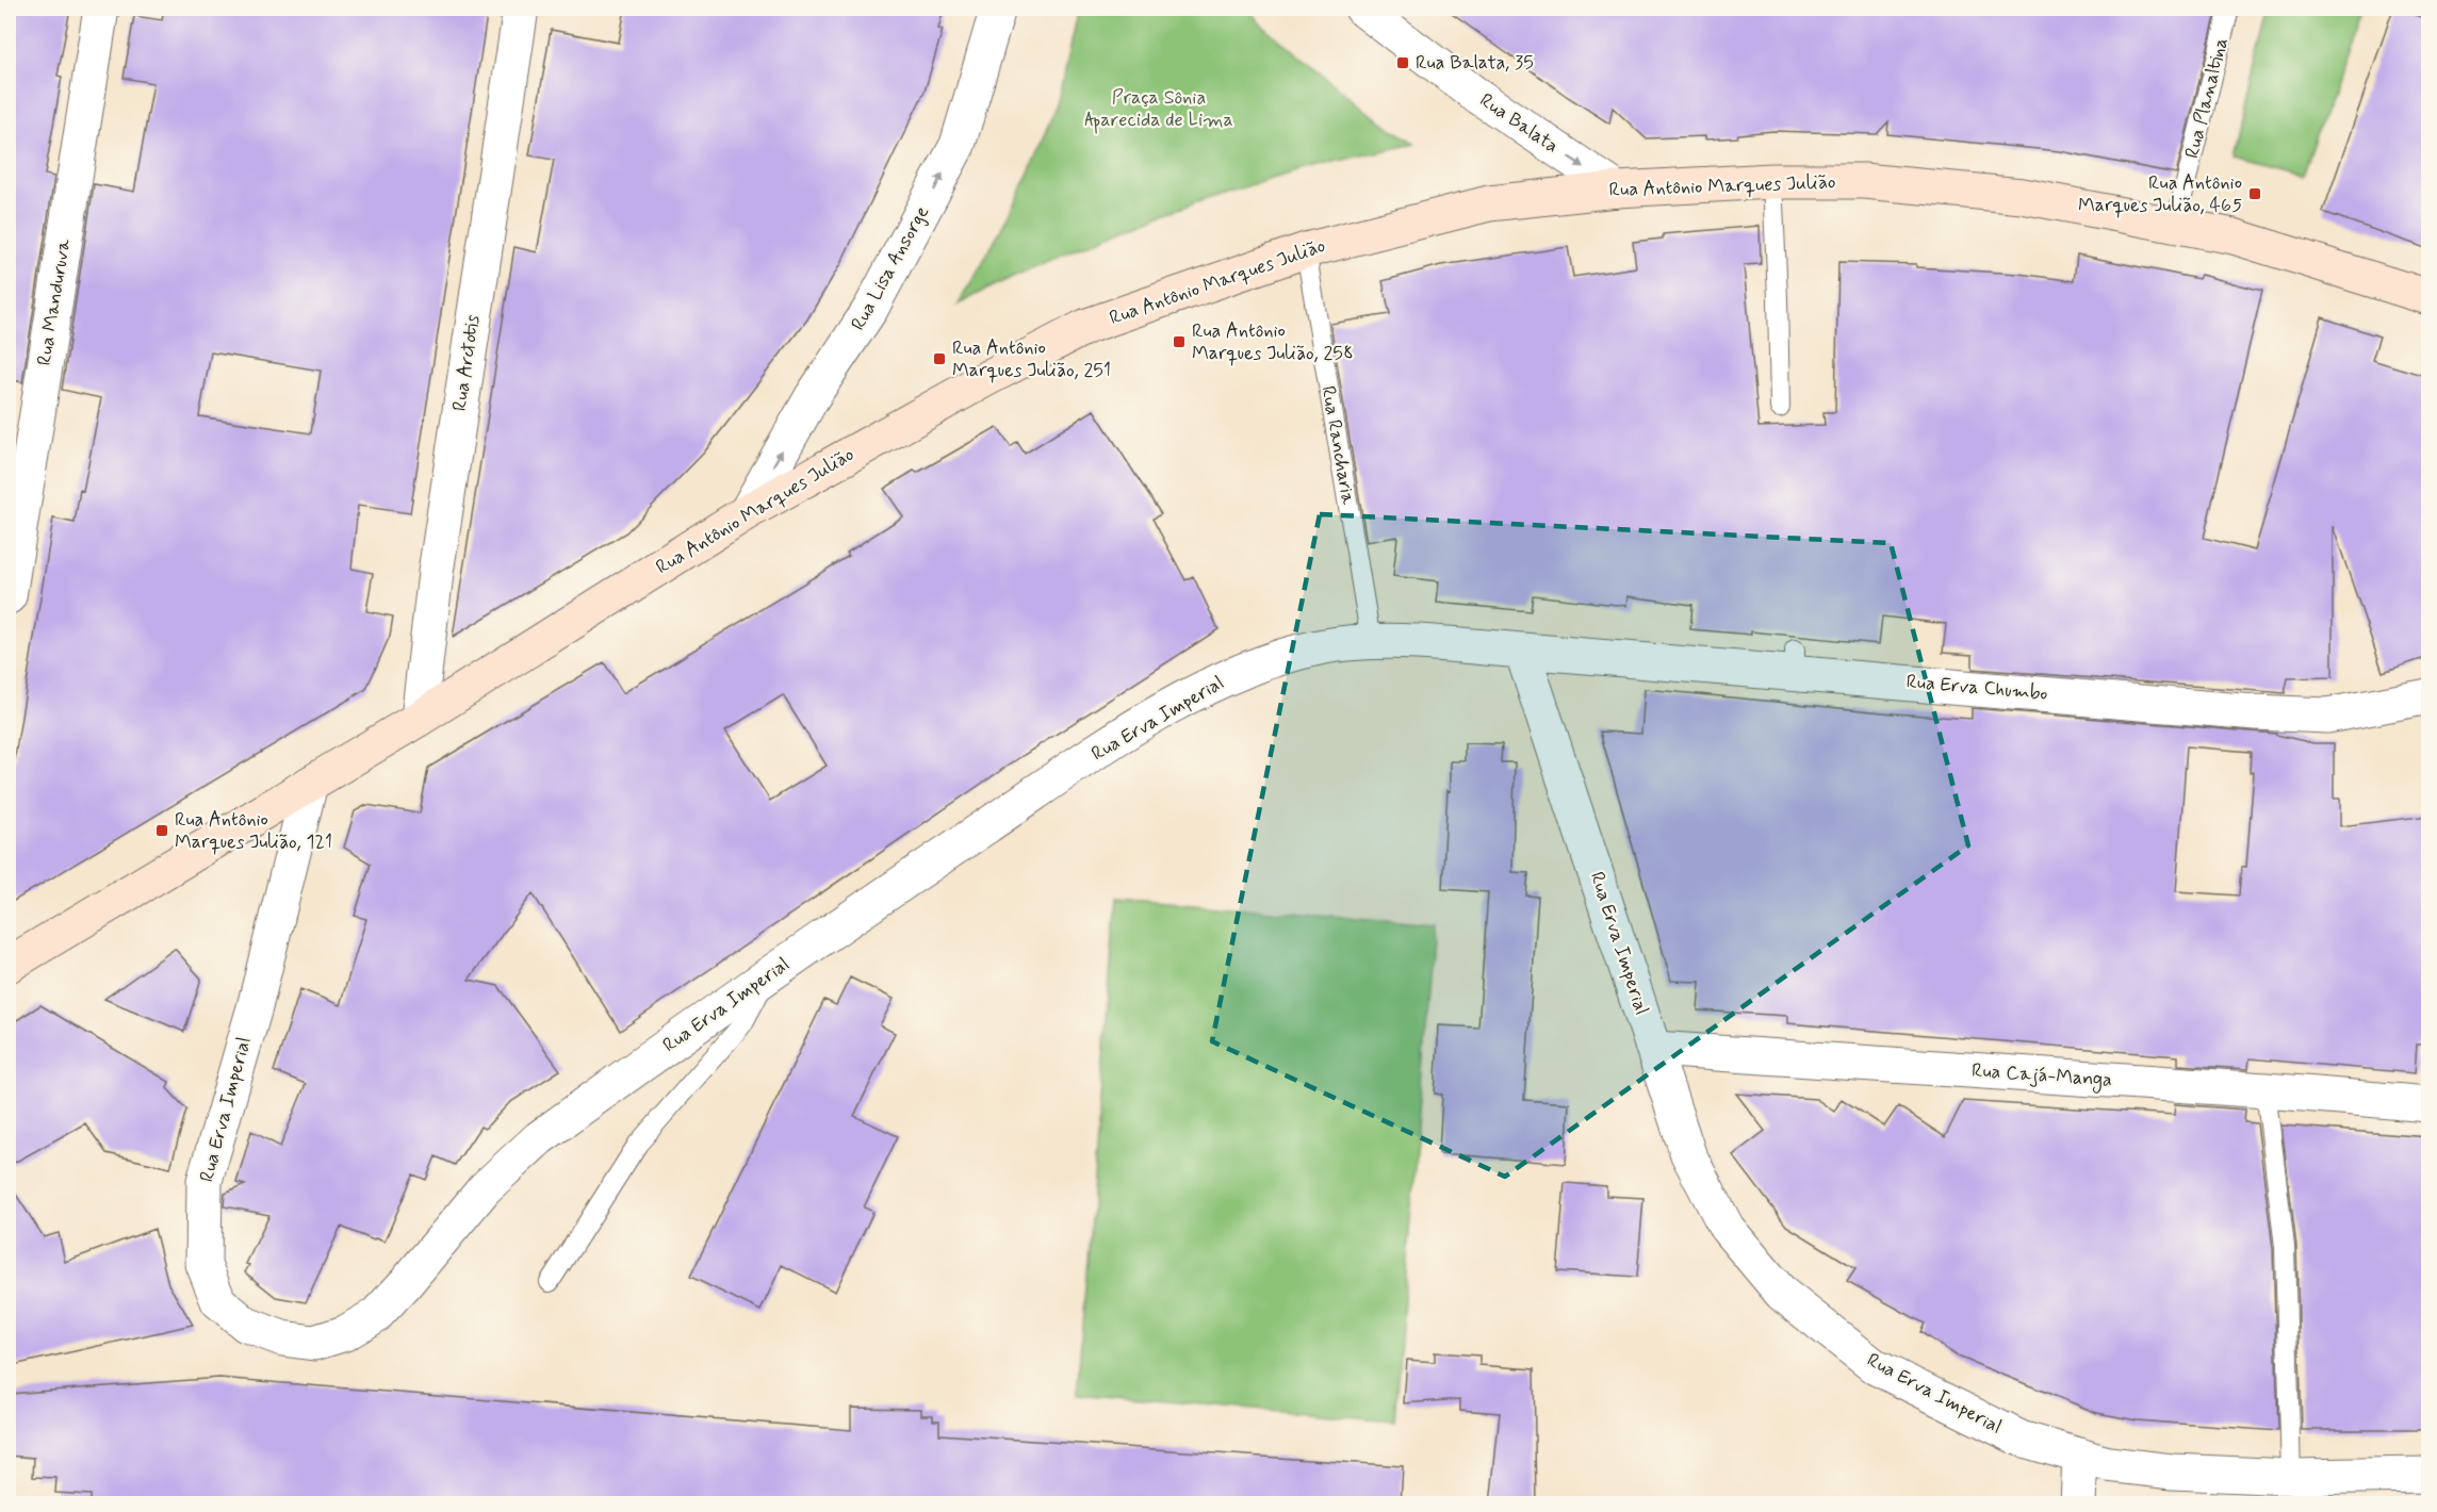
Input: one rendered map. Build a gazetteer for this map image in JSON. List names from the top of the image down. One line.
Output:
{"streets":{"street":["Rua Balata","Rua Antônio Marques Julião","Rua Lisa Ansorge","Rua Manduruva","Rua Arctotis","Rua Erva Chumbo","Rua Erva Imperial","Rua Cajá-Manga"],"lane":["Rua Planaltina","Rua Rancharia"]},"crossings":[["Rua Planaltina","Rua Antônio Marques Julião"],["Rua Balata","Rua Antônio Marques Julião"],["Rua Antônio Marques Julião","Rua Lisa Ansorge"],["Rua Antônio Marques Julião","Rua Arctotis"],["Rua Antônio Marques Julião","Rua Rancharia"],["Rua Antônio Marques Julião","Rua Erva Imperial"],["Rua Rancharia","Rua Erva Imperial"],["Rua Erva Chumbo","Rua Erva Imperial"],["Rua Erva Imperial","Rua Cajá-Manga"]],"one_way":["Rua Balata","Rua Lisa Ansorge"],"parks":["Praça Sônia Aparecida de Lima"],"places":{"transit":["Rua Balata, 35","Rua Antônio Marques Julião, 465","Rua Antônio Marques Julião, 258","Rua Antônio Marques Julião, 251","Rua Antônio Marques Julião, 121"]}}
